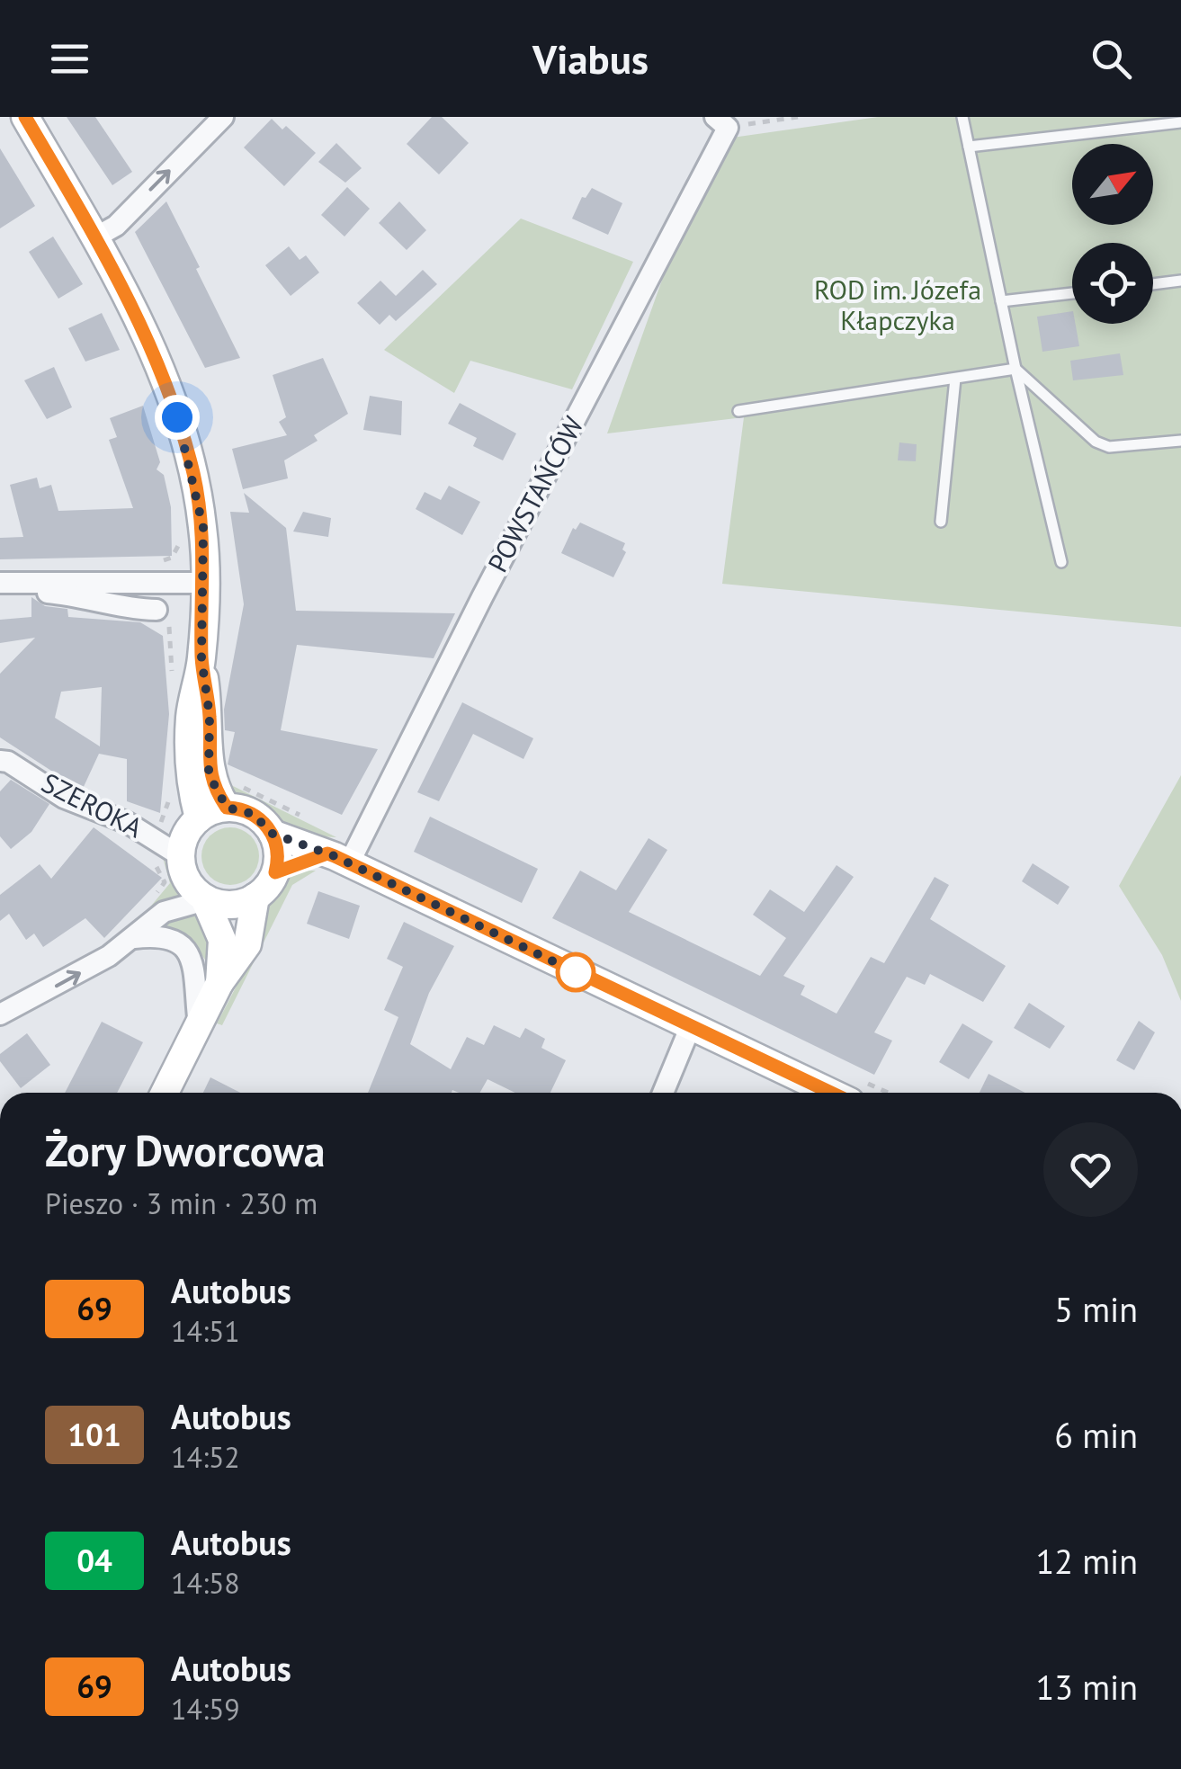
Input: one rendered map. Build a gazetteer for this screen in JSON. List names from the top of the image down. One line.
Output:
{"streets":{"street":["POWSTAŃCÓW","SZEROKA"]},"parks":["ROD im. Józefa Kłapczyka"],"lines":["bus line 69"],"north":"top right","page":{"header":"Viabus","heading":["Żory Dworcowa","Pieszo · 3 min · 230 m"],"list":[{"mark":"69","name":"Autobus","note":"14:51","value":"5 min"},{"mark":"101","name":"Autobus","note":"14:52","value":"6 min"},{"mark":"04","name":"Autobus","note":"14:58","value":"12 min"},{"mark":"69","name":"Autobus","note":"14:59","value":"13 min"}]}}
